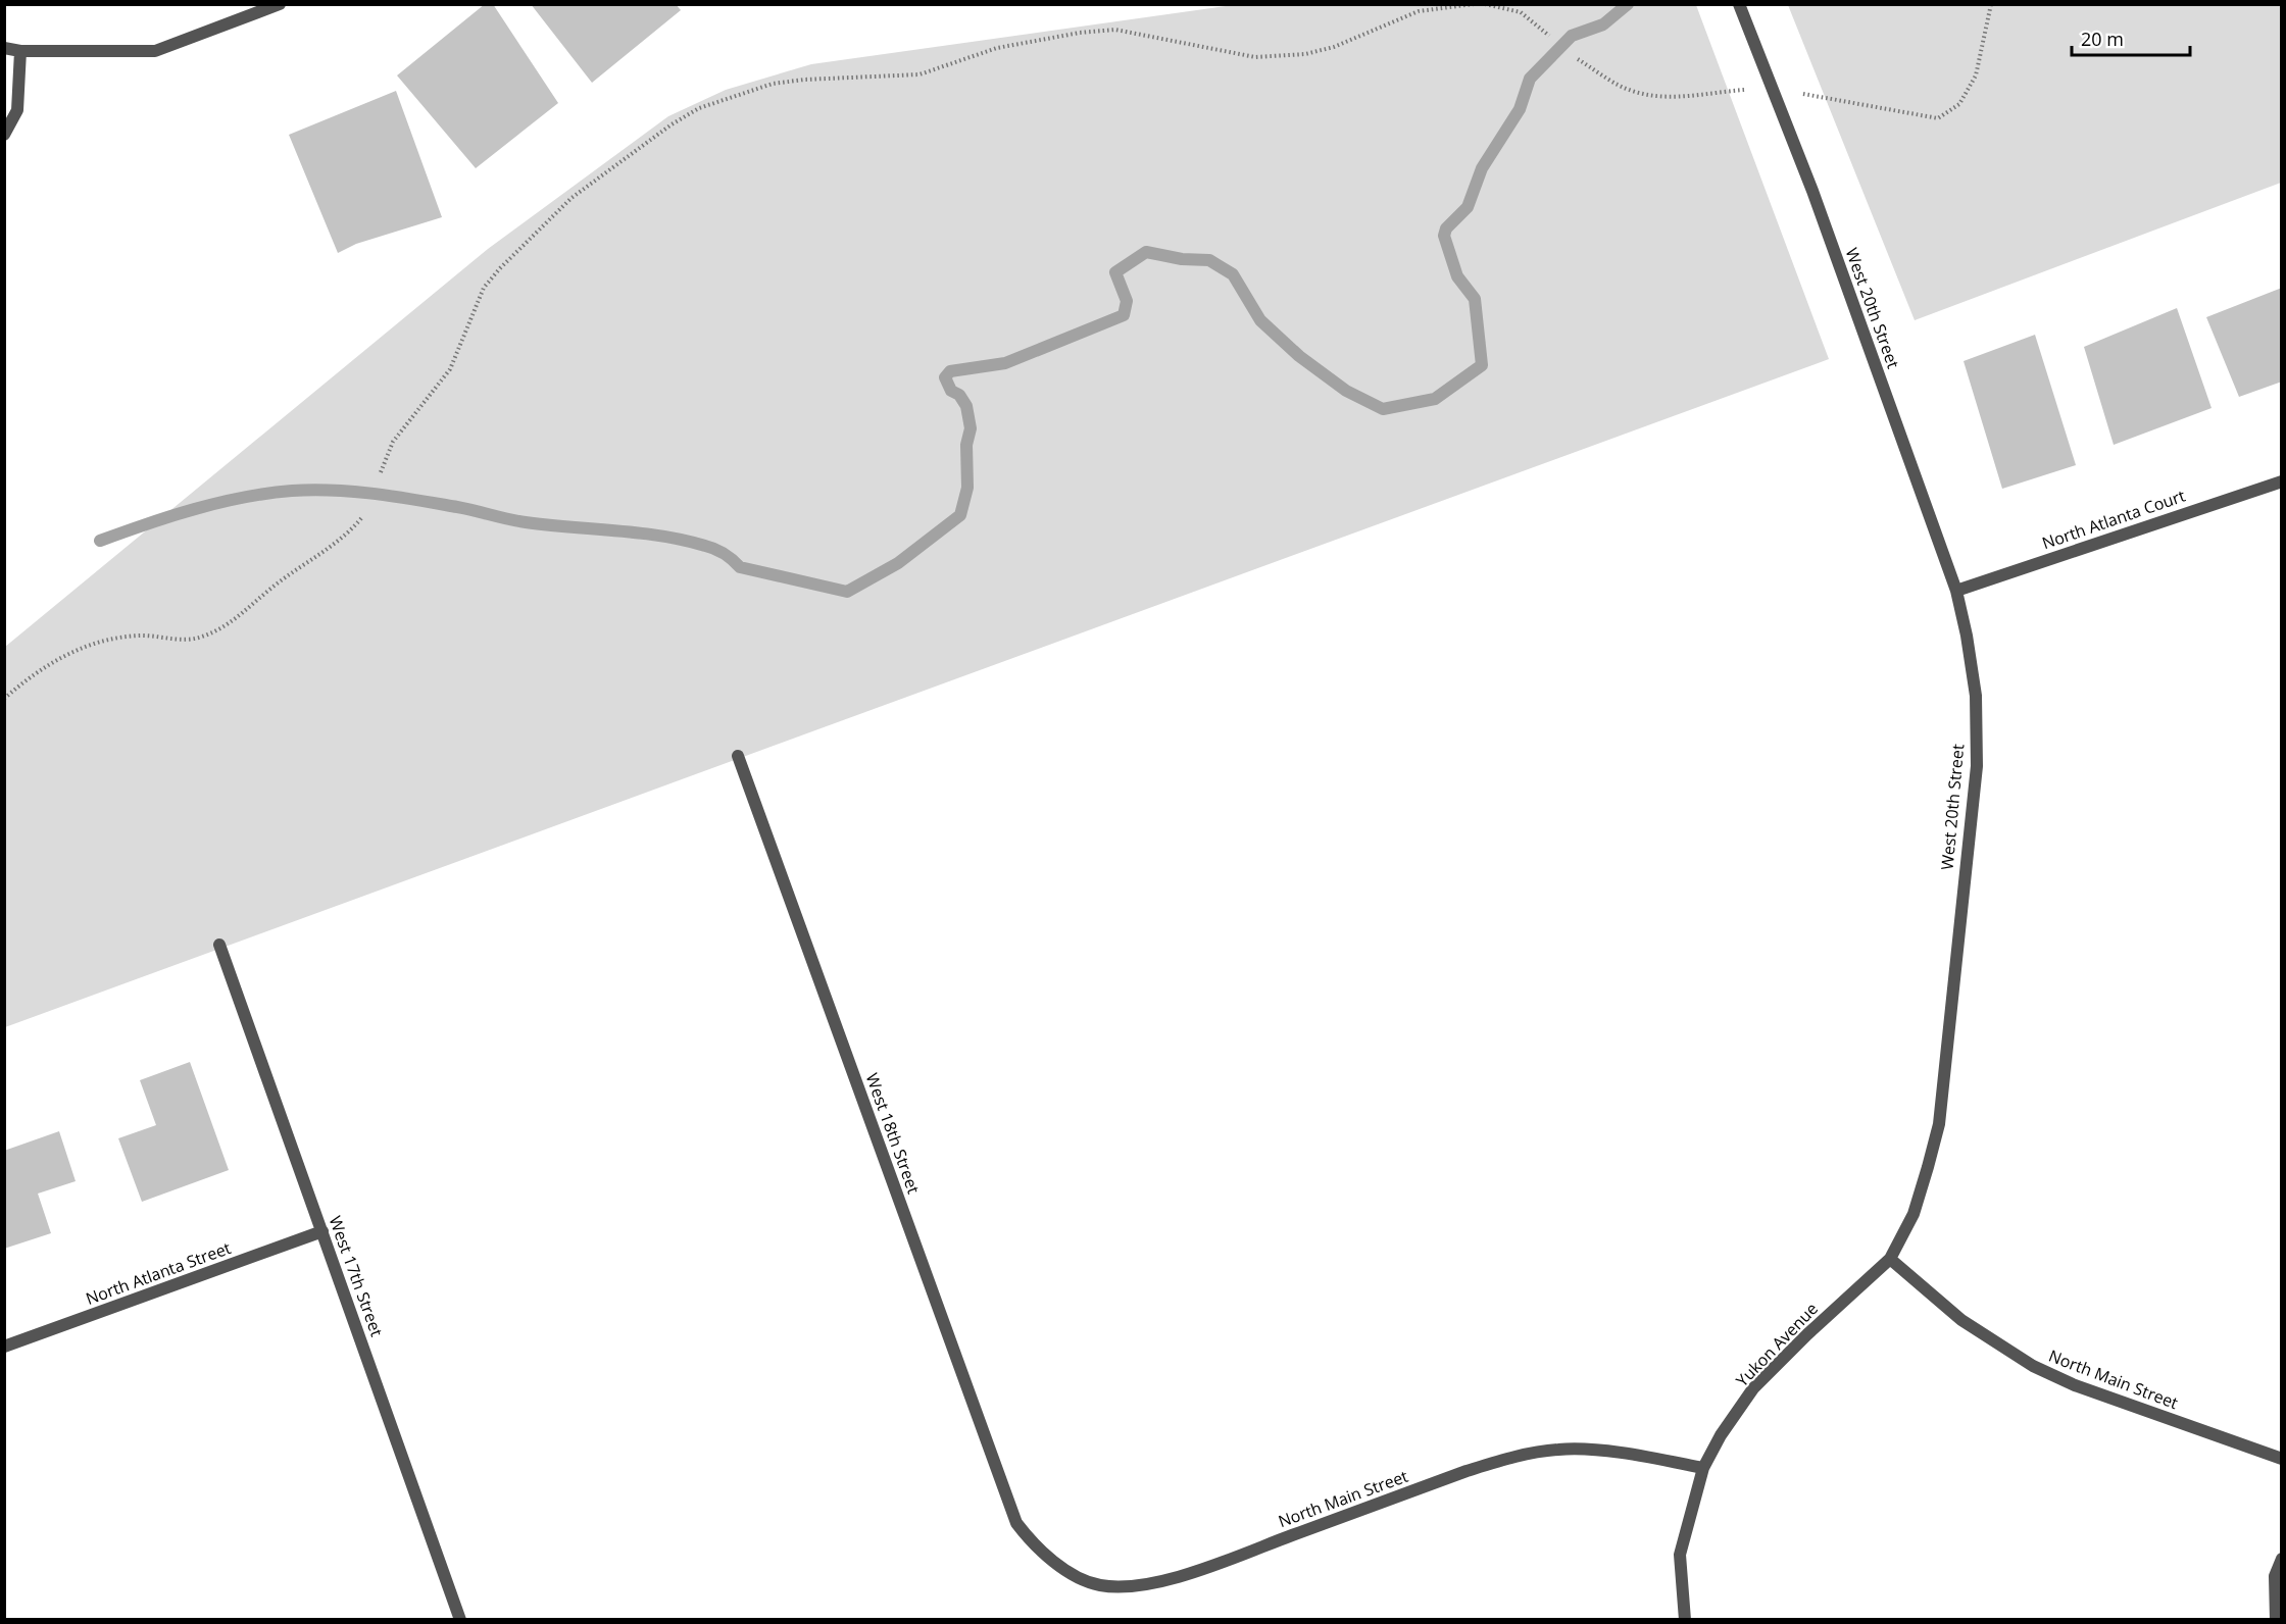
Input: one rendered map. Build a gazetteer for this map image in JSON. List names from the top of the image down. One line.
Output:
{"streets":{"street":["West 20th Street","North Atlanta Court","West 18th Street","North Atlanta Street","West 17th Street","Yukon Avenue","North Main Street"]},"crossings":[["West 20th Street","North Atlanta Court"],["West 20th Street","Yukon Avenue"],["West 20th Street","North Main Street"],["West 18th Street","North Main Street"],["North Atlanta Street","West 17th Street"],["Yukon Avenue","North Main Street"]],"scale_bar":"20 m"}
